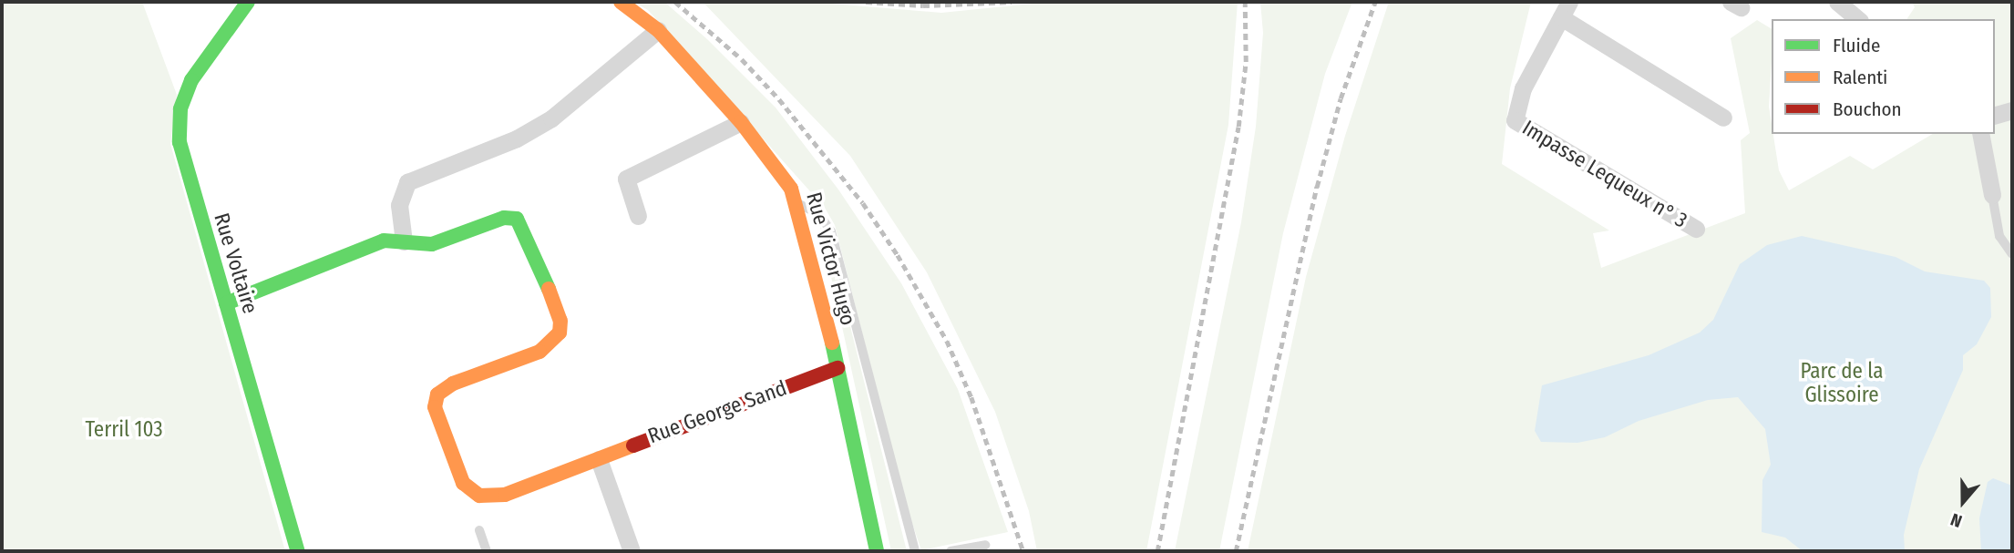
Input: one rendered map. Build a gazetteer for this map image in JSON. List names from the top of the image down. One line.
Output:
{"streets":{"street":["Impasse Lequeux n° 3","Rue Victor Hugo","Rue Voltaire","Rue George Sand"]},"crossings":[["Rue Victor Hugo","Rue George Sand"],["Rue Voltaire","Rue George Sand"]],"parks":["Parc de la Glissoire","Terril 103"],"legend":["Fluide","Ralenti","Bouchon"],"north":"bottom"}
